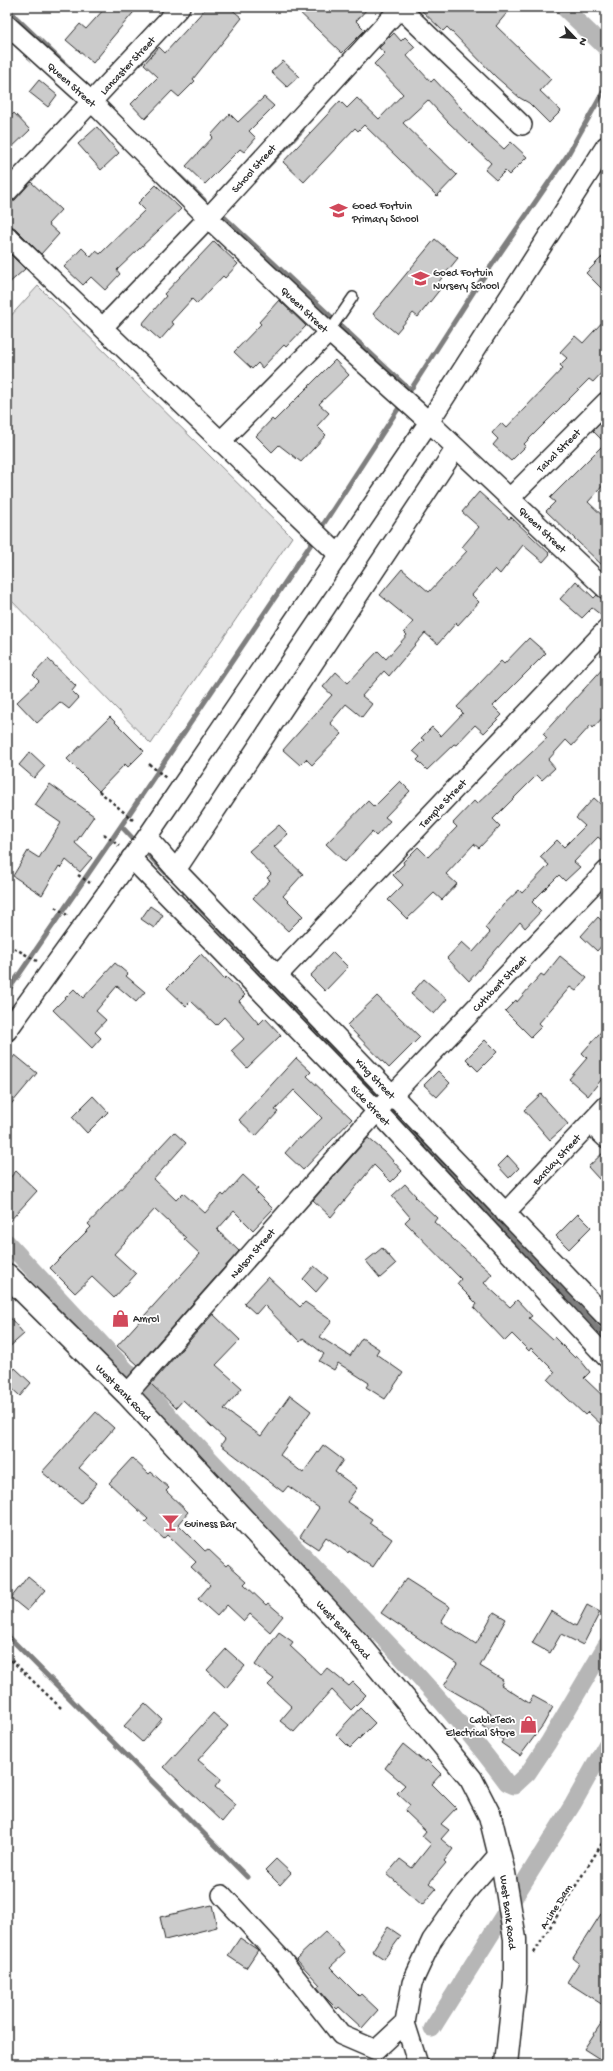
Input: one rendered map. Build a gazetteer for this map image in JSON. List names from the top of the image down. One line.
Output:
{"streets":{"main road":["West Bank Road"],"street":["Lancaster Street","Queen Street","School Street","Tahal Street","Temple Street","Cuthbert Street","King Street","Side Street","Barclay Street","Nelson Street"],"path":["A-Line Dam"]},"crossings":[["Lancaster Street","Queen Street"],["Queen Street","School Street"],["Queen Street","Tahal Street"],["Temple Street","King Street"],["Cuthbert Street","King Street"],["Cuthbert Street","Side Street"],["Cuthbert Street","Nelson Street"],["King Street","Side Street"],["King Street","Barclay Street"],["King Street","Nelson Street"],["Side Street","Nelson Street"],["Nelson Street","West Bank Road"]],"places":{"school or university":["Goed Fortuin Primary School","Goed Fortuin Nursery School"],"shop":["Amrol","CableTech Electrical Store"],"bar":["Guiness Bar"]},"north":"bottom right"}
